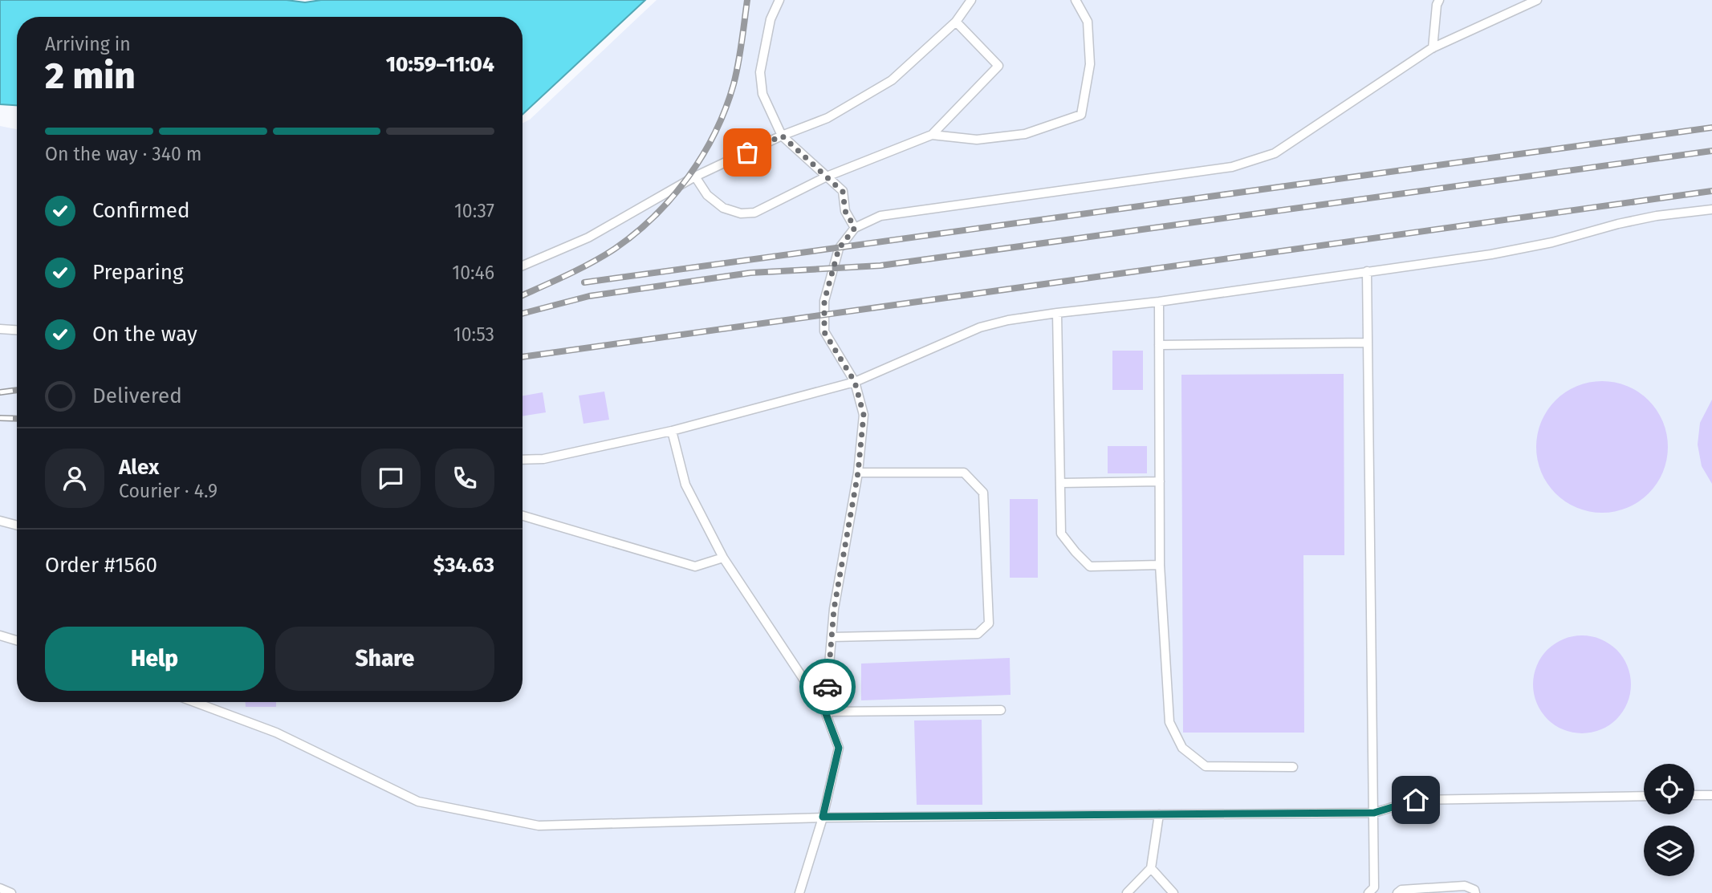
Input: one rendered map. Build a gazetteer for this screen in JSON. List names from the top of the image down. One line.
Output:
{"page":{"heading":["2 min","Arriving in","10:59–11:04"],"panel":["Alex","Courier · 4.9","Order #1560","$34.63"],"bar":"On the way · 340 m","list":[["Confirmed","10:37"],["Preparing","10:46"],["On the way","10:53"],"Delivered"],"buttons":["Help","Share"]}}
